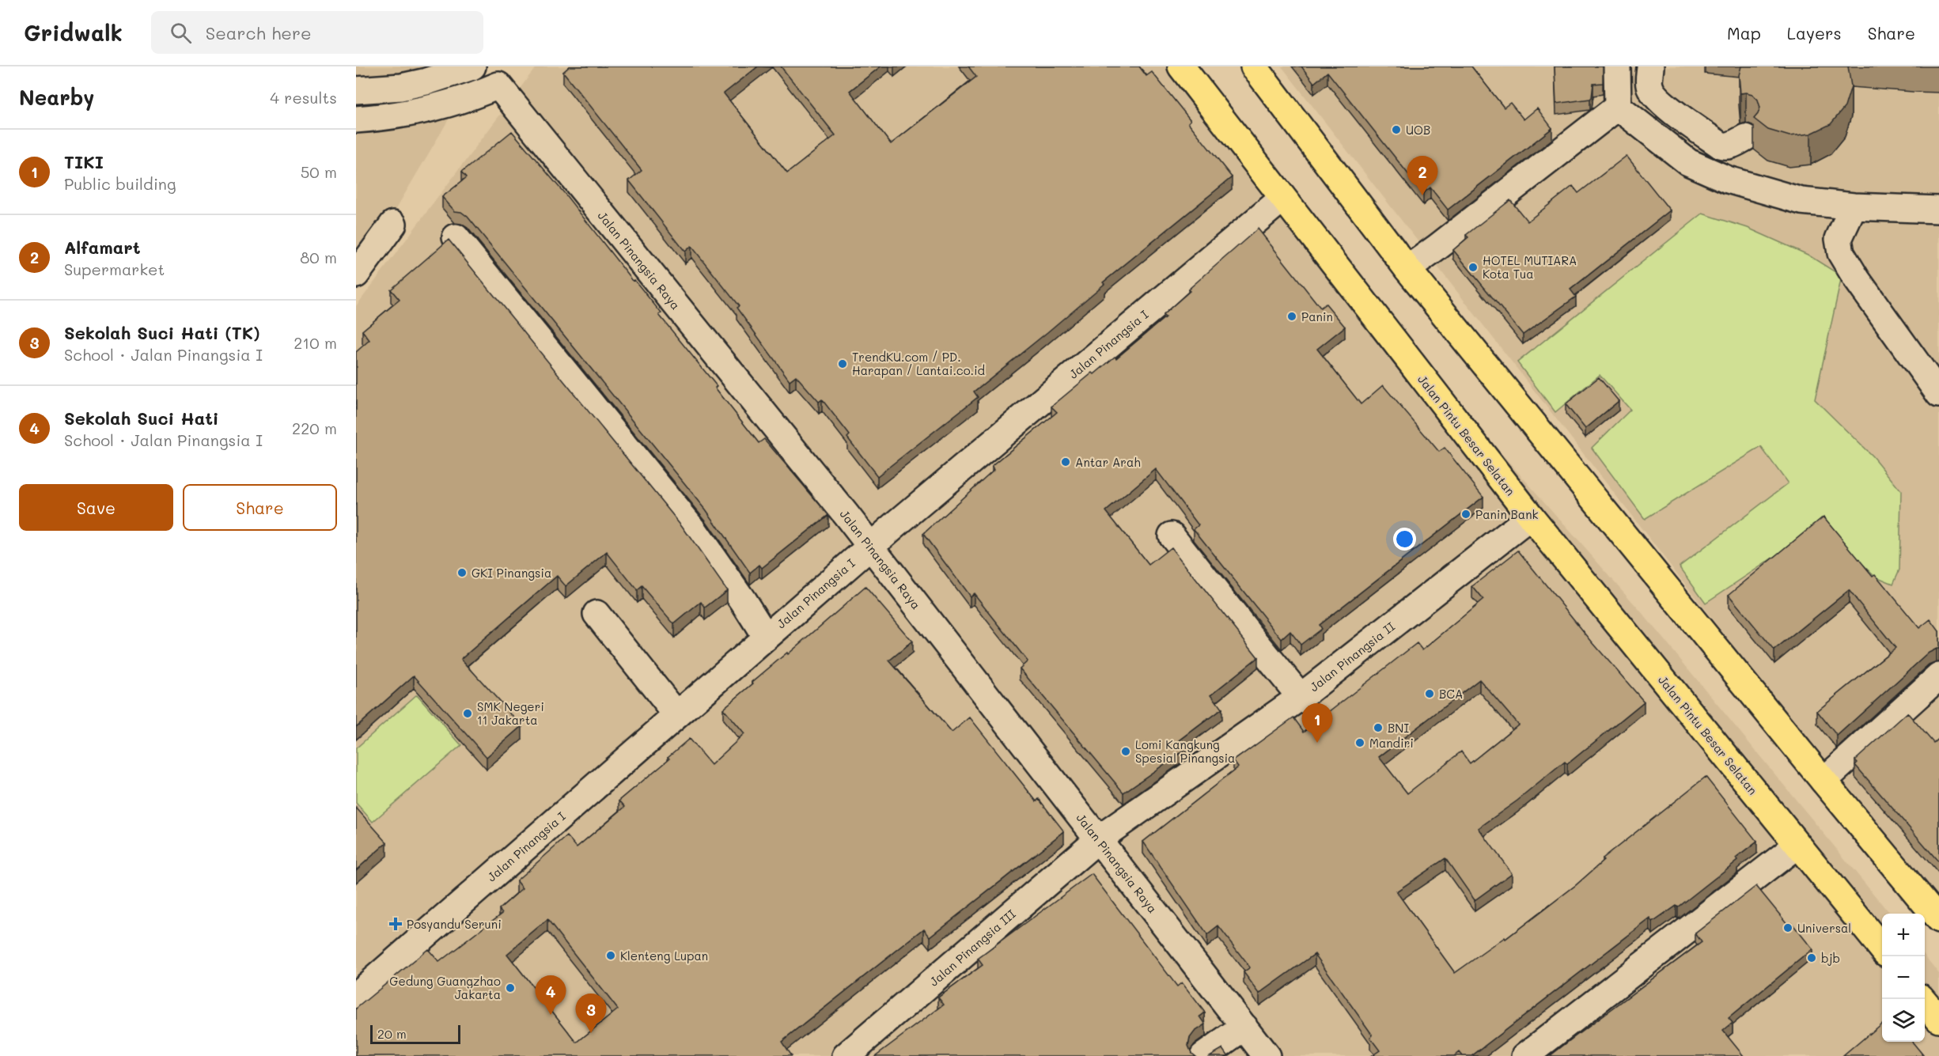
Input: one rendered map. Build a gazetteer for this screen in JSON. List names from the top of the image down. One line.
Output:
{"streets":{"main road":["Jalan Pintu Besar Selatan"],"street":["Jalan Pinangsia Raya","Jalan Pinangsia I","Jalan Pinangsia II","Jalan Pinangsia III"]},"crossings":[["Jalan Pinangsia Raya","Jalan Pinangsia I"],["Jalan Pinangsia Raya","Jalan Pinangsia II"],["Jalan Pinangsia Raya","Jalan Pinangsia III"],["Jalan Pinangsia I","Jalan Pintu Besar Selatan"],["Jalan Pintu Besar Selatan","Jalan Pinangsia II"],["Jalan Pinangsia II","Jalan Pinangsia III"]],"places":{"other":["UOB","HOTEL MUTIARA Kota Tua","Panin","TrendKU.com / PD. Harapan / Lantai.co.id","Antar Arah","Panin Bank","GKI Pinangsia","BCA","SMK Negeri 11 Jakarta","BNI","Mandiri","Lomi Kangkung Spesial Pinangsia","Universal","Klenteng Lupan","bjb","Gedung Guangzhao Jakarta"],"health":["Posyandu Seruni"]},"scale_bar":"20 m","page":{"header":"Gridwalk","search":"Search here","nav":["Map","Layers","Share"],"heading":["Nearby","4 results"],"list":[{"mark":"1","name":"TIKI","note":"Public building","value":"50 m"},{"mark":"2","name":"Alfamart","note":"Supermarket","value":"80 m"},{"mark":"3","name":"Sekolah Suci Hati (TK)","note":"School · Jalan Pinangsia I","value":"210 m"},{"mark":"4","name":"Sekolah Suci Hati","note":"School · Jalan Pinangsia I","value":"220 m"}],"pins":["2","1","4","3"],"buttons":["Save","Share"],"map_buttons":["+","−"],"scale":"20 m"}}
